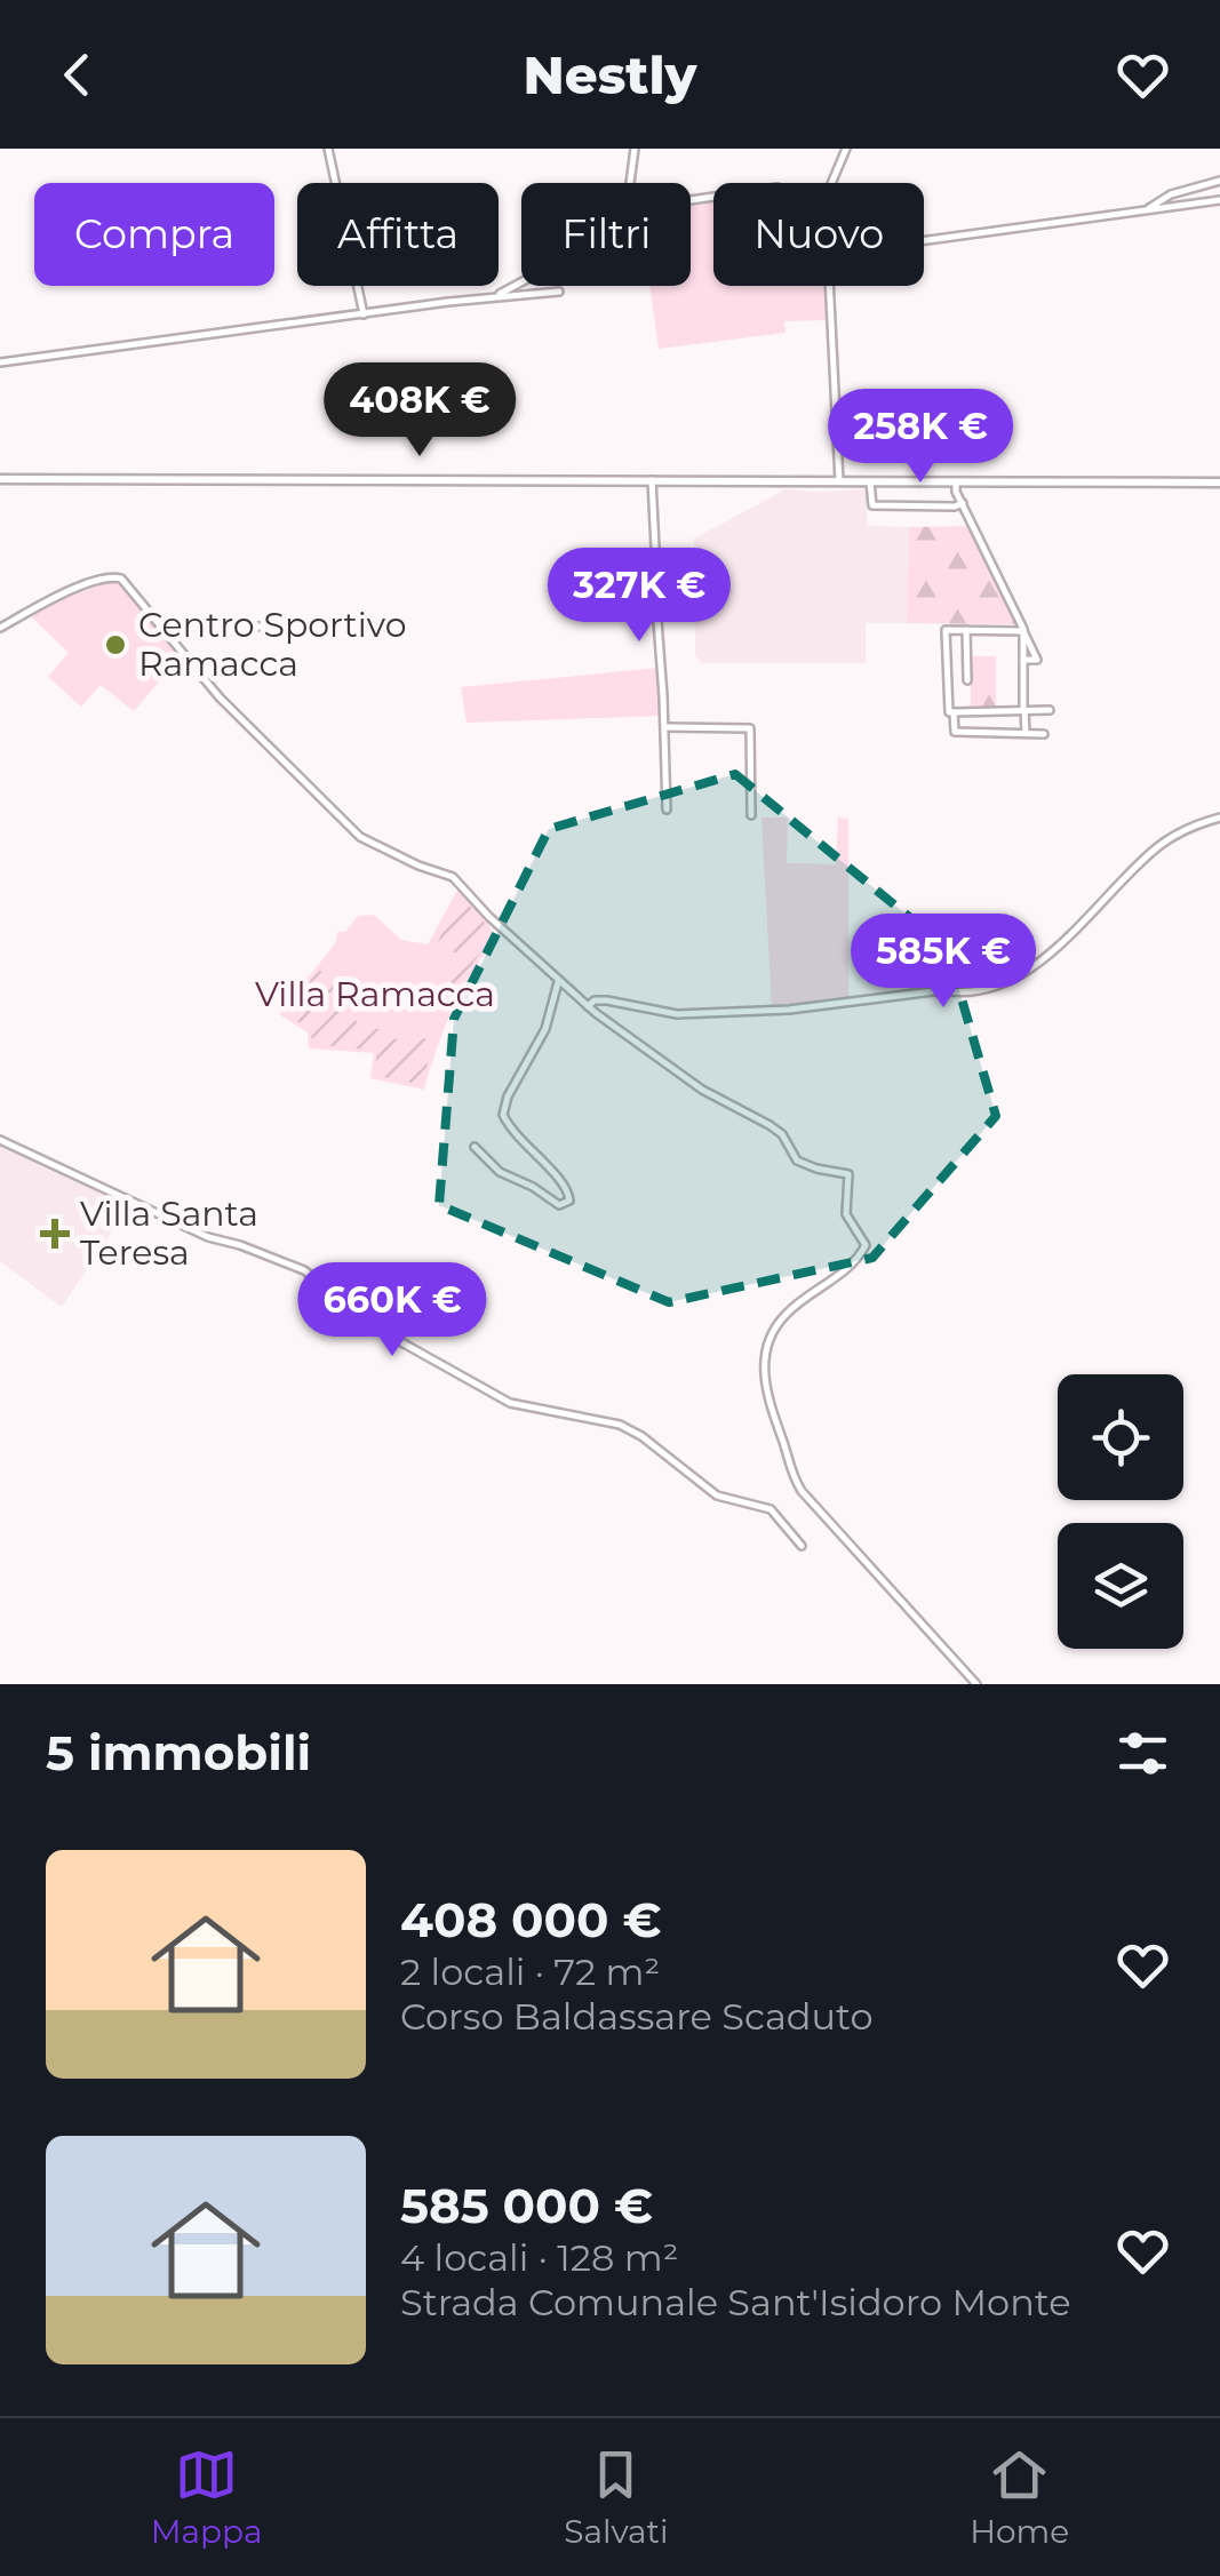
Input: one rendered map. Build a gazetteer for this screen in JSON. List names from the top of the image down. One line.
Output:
{"parks":["Villa Ramacca"],"places":{"other":["Centro Sportivo Ramacca"],"health":["Villa Santa Teresa"]},"page":{"header":"Nestly","chip":["Compra","Affitta","Filtri","Nuovo"],"price":["408K €","258K €","327K €","585K €","660K €"],"heading":"5 immobili","list":[{"name":"408 000 €","note":"2 locali · 72 m² · Corso Baldassare Scaduto"},{"name":"585 000 €","note":"4 locali · 128 m² · Strada Comunale Sant'Isidoro Monte"}],"tabs":["Mappa","Salvati","Home"]}}
